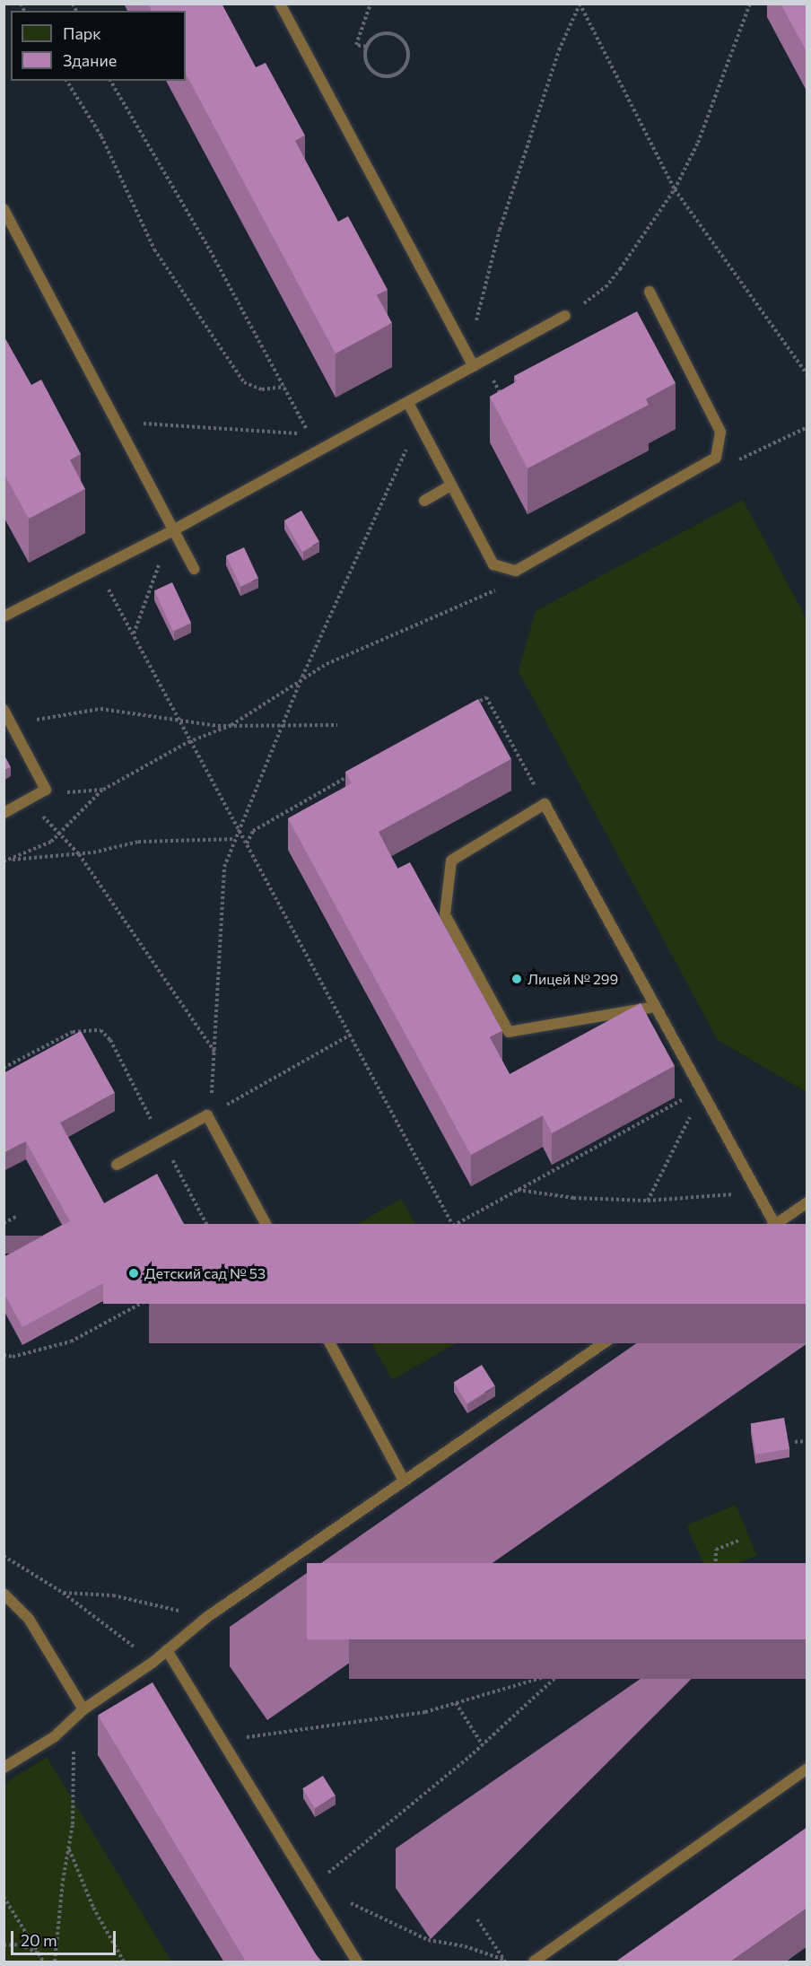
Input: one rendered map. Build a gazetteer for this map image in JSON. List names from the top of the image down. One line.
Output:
{"places":["Лицей № 299","Детский сад № 53"],"legend":["Парк","Здание"],"scale_bar":"20 m"}
